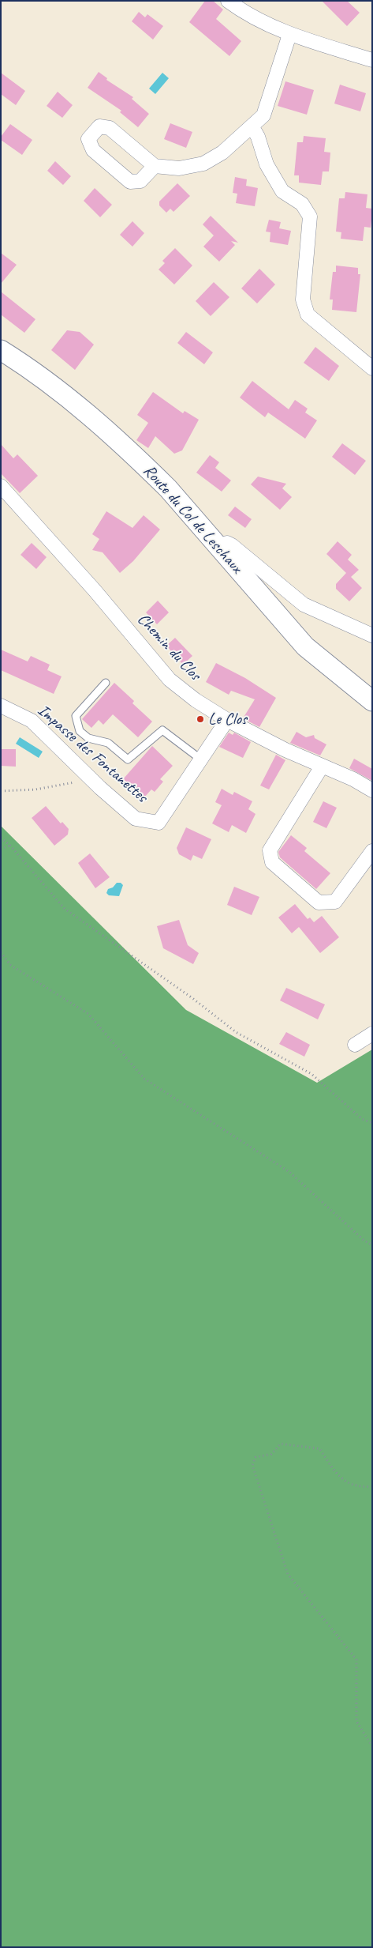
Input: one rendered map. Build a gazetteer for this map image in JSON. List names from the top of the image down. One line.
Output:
{"streets":{"main road":["Route du Col de Leschaux"],"street":["Chemin du Clos","Impasse des Fontanettes"]},"crossings":[["Chemin du Clos","Impasse des Fontanettes"]],"places":["Le Clos"]}
